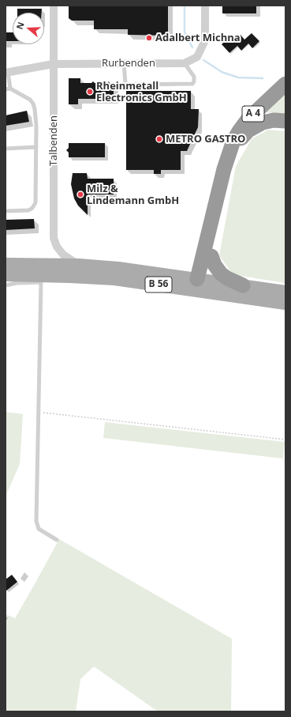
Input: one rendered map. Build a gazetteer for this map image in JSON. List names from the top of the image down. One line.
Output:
{"streets":{"highway":["A 4"],"main road":["B 56"],"street":["Rurbenden","Talbenden"]},"crossings":[["Rurbenden","Talbenden"],["A 4","B 56"],["Talbenden","B 56"]],"places":["Adalbert Michna","Rheinmetall Electronics GmbH","METRO GASTRO","Milz & Lindemann GmbH"],"north":"left"}
